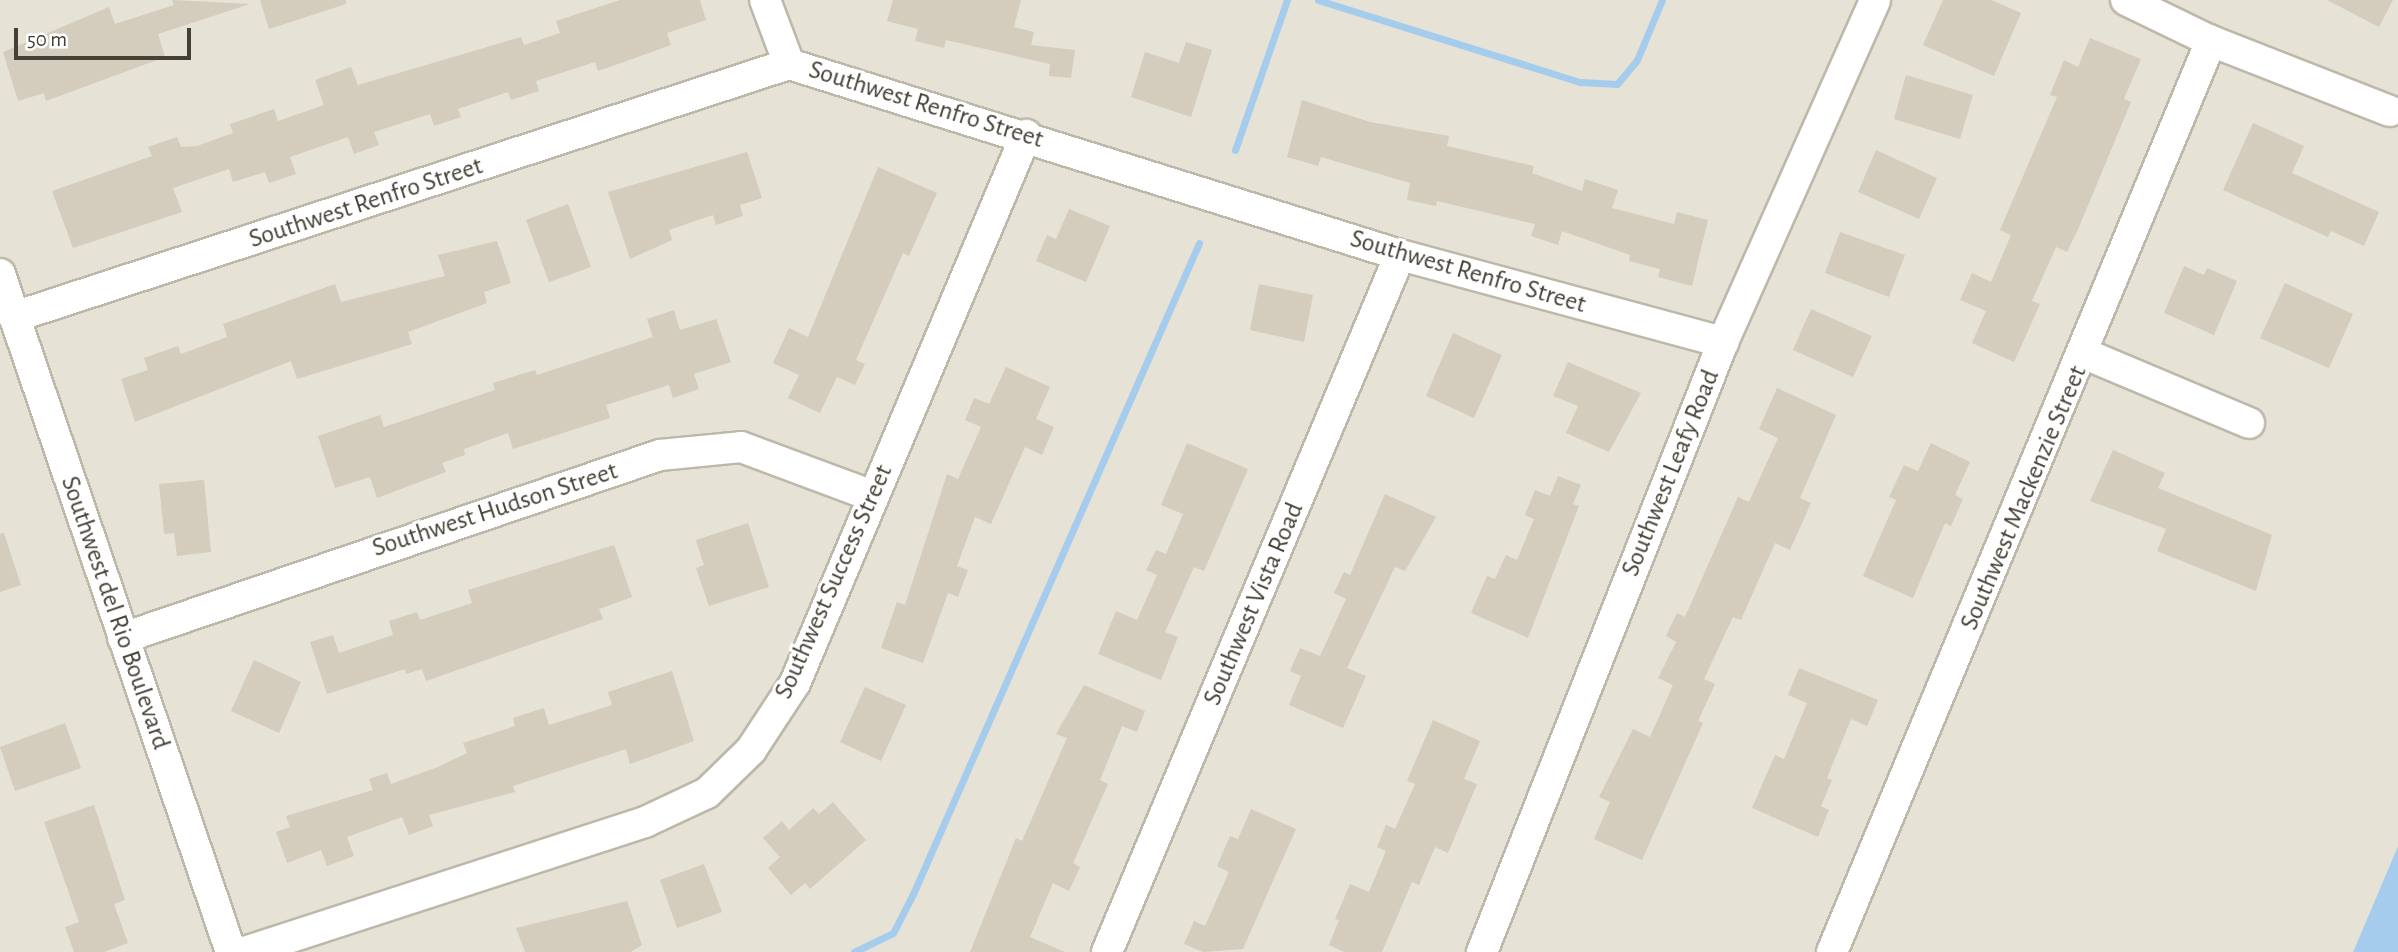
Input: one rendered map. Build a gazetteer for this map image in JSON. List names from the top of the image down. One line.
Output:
{"streets":{"street":["Southwest Renfro Street","Southwest Leafy Road","Southwest Mackenzie Street","Southwest Hudson Street","Southwest Success Street","Southwest Vista Road","Southwest del Rio Boulevard"]},"crossings":[["Southwest Renfro Street","Southwest Leafy Road"],["Southwest Renfro Street","Southwest Success Street"],["Southwest Renfro Street","Southwest Vista Road"],["Southwest Renfro Street","Southwest del Rio Boulevard"],["Southwest Hudson Street","Southwest Success Street"],["Southwest Hudson Street","Southwest del Rio Boulevard"]],"scale_bar":"50 m"}
